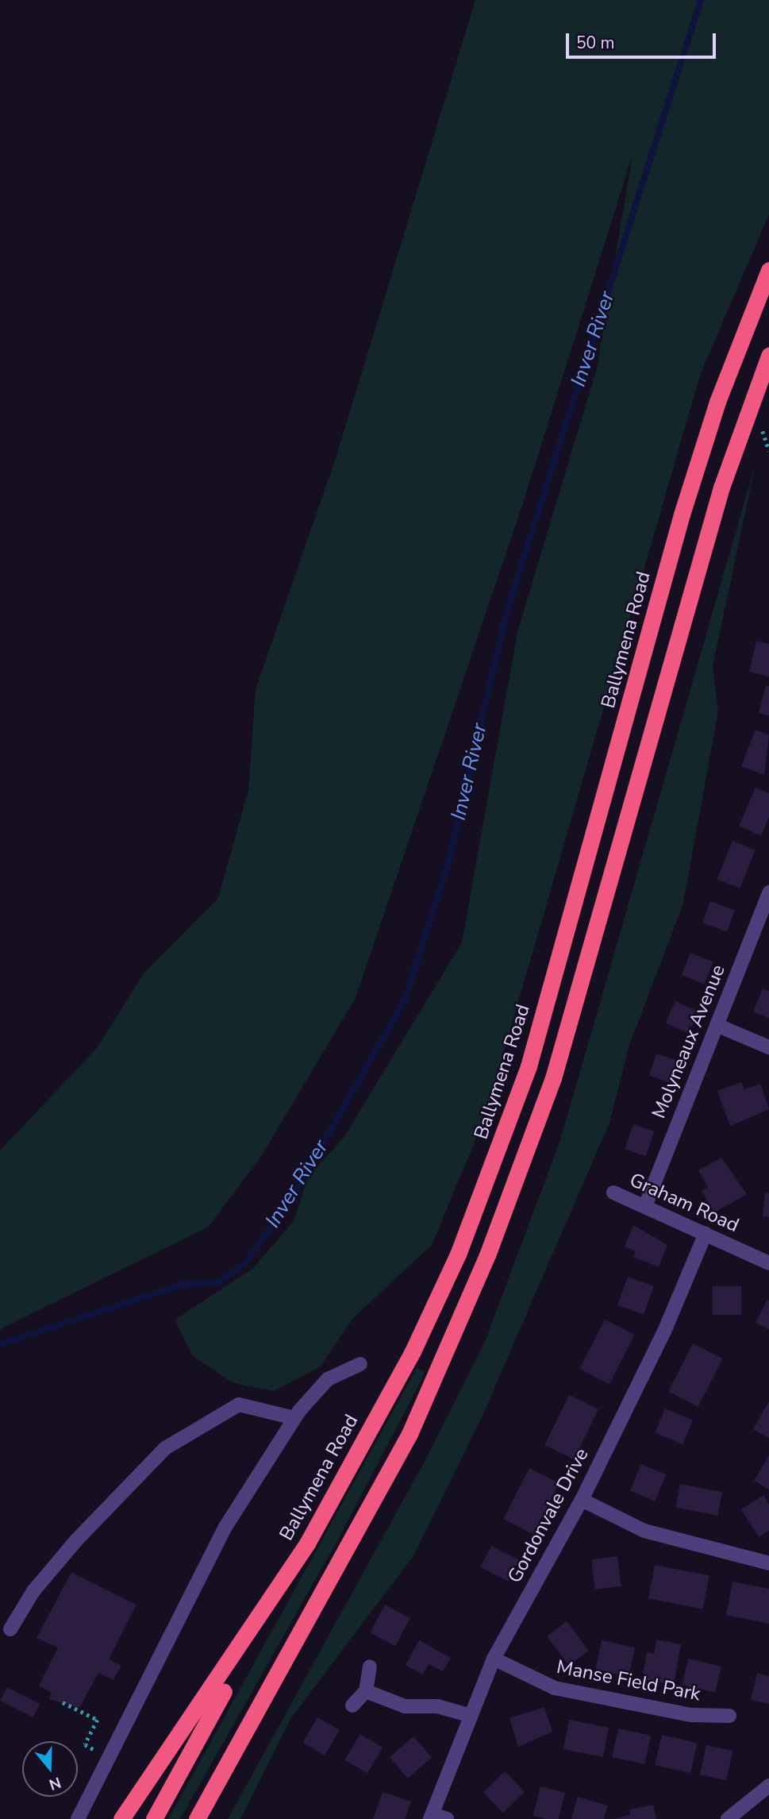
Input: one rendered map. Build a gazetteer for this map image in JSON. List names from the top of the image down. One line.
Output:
{"streets":{"highway":["Ballymena Road"],"street":["Molyneaux Avenue","Graham Road","Gordonvale Drive","Manse Field Park"]},"crossings":[["Molyneaux Avenue","Graham Road"],["Graham Road","Gordonvale Drive"],["Gordonvale Drive","Manse Field Park"]],"water":["Inver River"],"scale_bar":"50 m","north":"bottom"}
